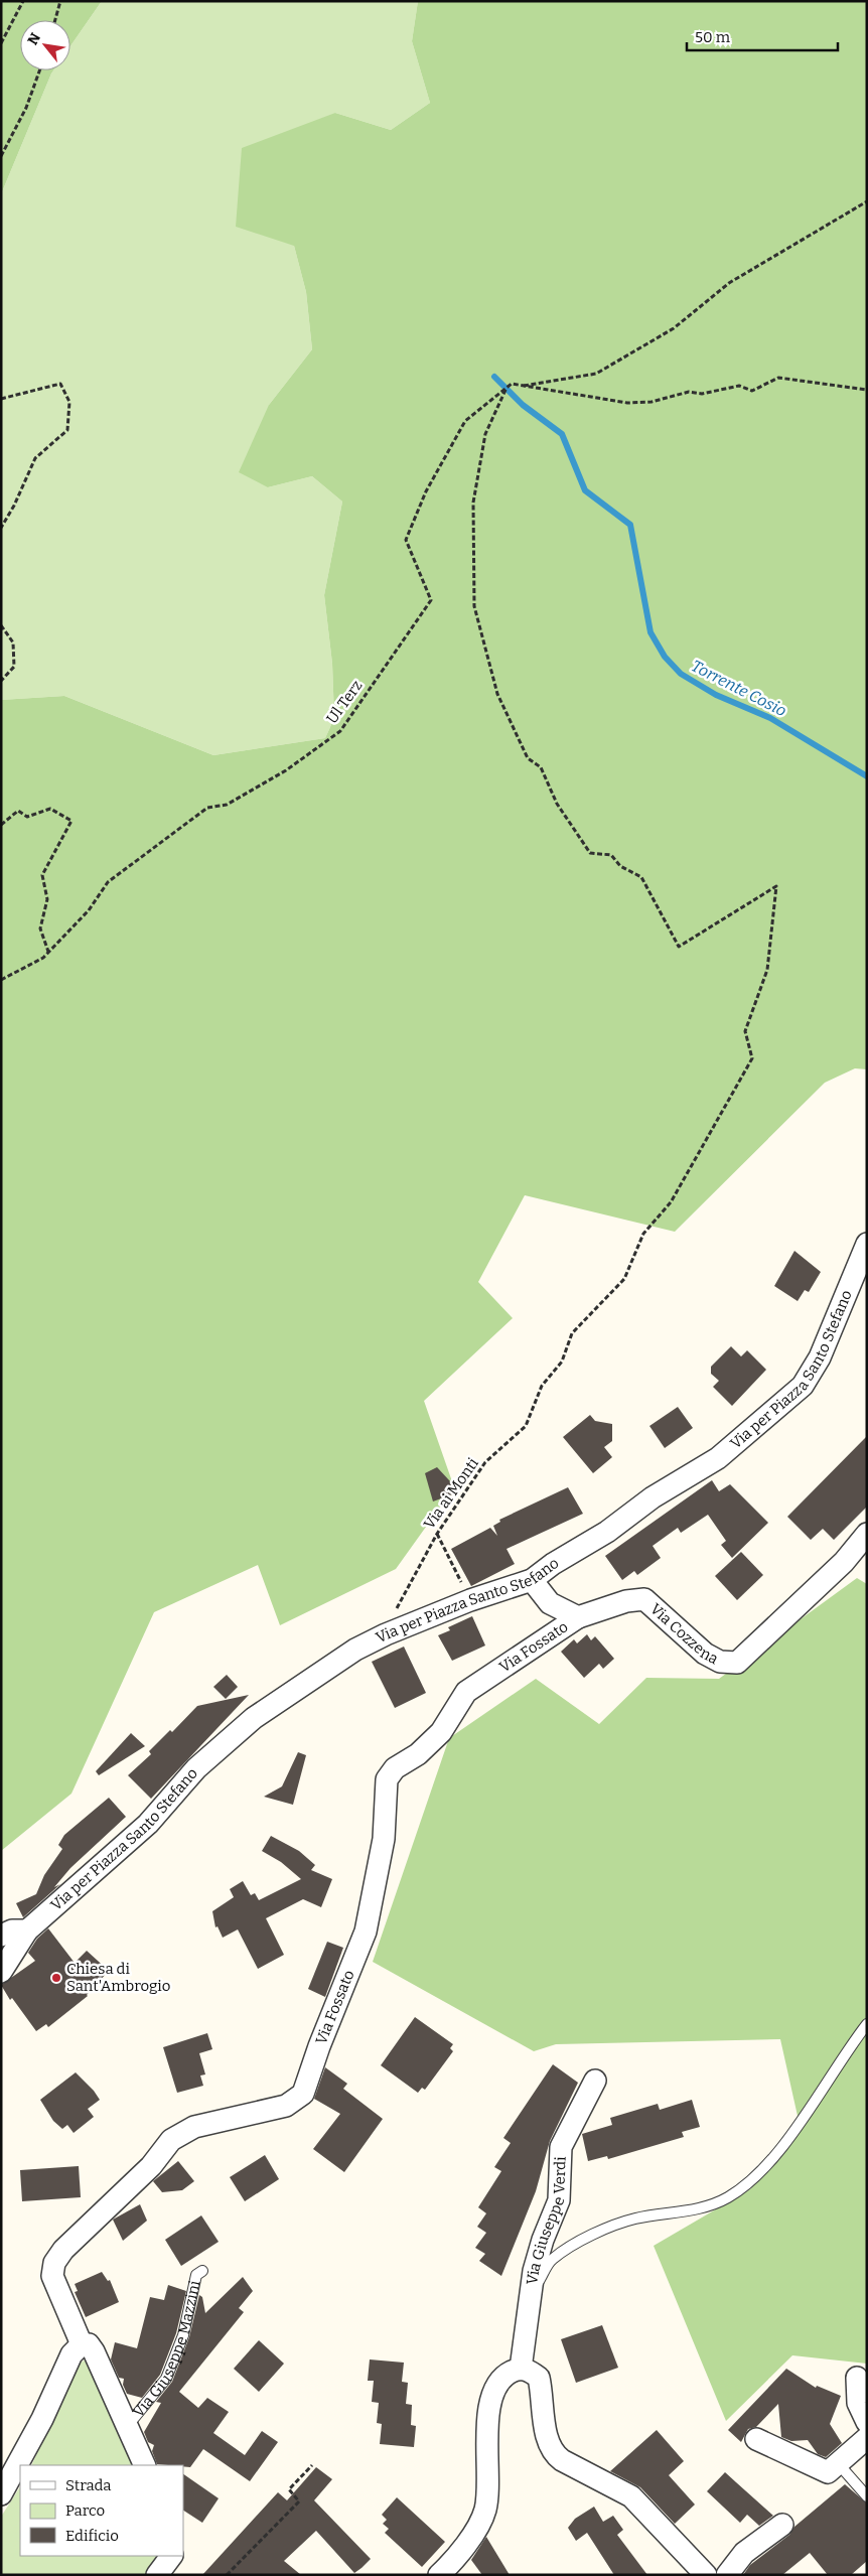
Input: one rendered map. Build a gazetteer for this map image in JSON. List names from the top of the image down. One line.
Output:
{"streets":{"street":["Via per Piazza Santo Stefano","Via Cozzena","Via Fossato","Via Giuseppe Verdi","Via Giuseppe Mazzini"],"path":["Ul Terz","Via ai Monti"]},"crossings":[["Ul Terz","Via ai Monti"],["Via Cozzena","Via Fossato"],["Via Fossato","Via Giuseppe Mazzini"]],"water":["Torrente Cosio"],"places":["Chiesa di Sant'Ambrogio"],"legend":["Strada","Parco","Edificio"],"scale_bar":"50 m","north":"top left"}
